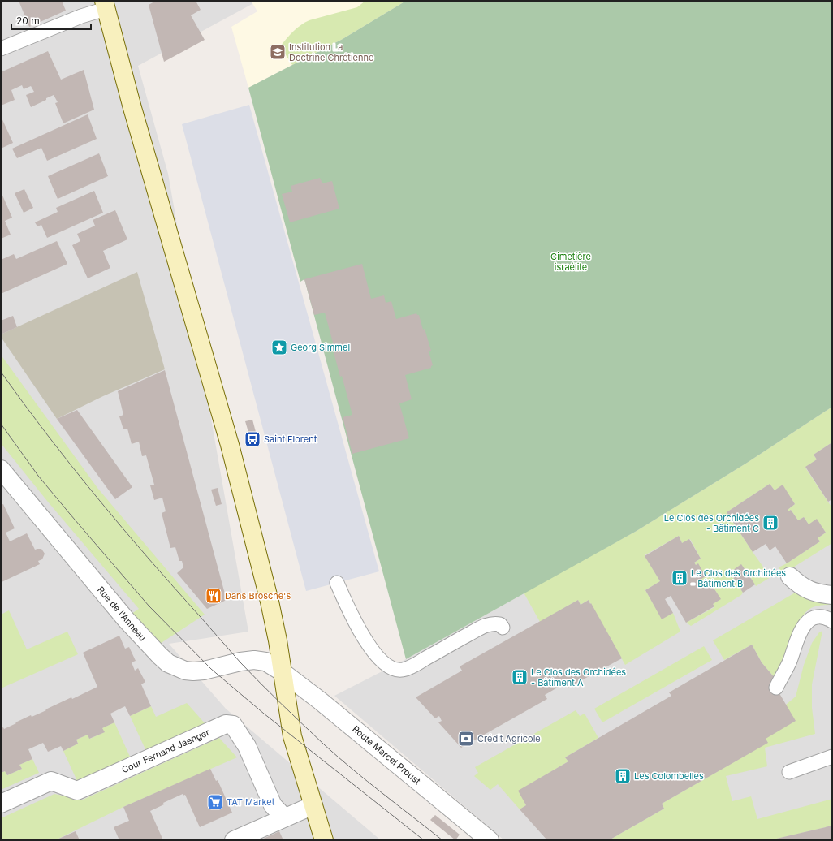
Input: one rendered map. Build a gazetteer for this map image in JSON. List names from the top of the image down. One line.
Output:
{"streets":{"street":["Rue de l'Anneau","Cour Fernand Jaenger","Route Marcel Proust"]},"crossings":[["Rue de l'Anneau","Route Marcel Proust"]],"parks":["Cimetière israélite"],"places":{"school or university":["Institution La Doctrine Chrétienne"],"place":["Georg Simmel"],"bus stop":["Saint Florent"],"building":["Le Clos des Orchidées - Bâtiment C","Le Clos des Orchidées - Bâtiment B","Le Clos des Orchidées - Bâtiment A","Les Colombelles"],"restaurant":["Dans Brosche's"],"bank":["Crédit Agricole"],"supermarket":["TAT Market"]},"scale_bar":"20 m"}
